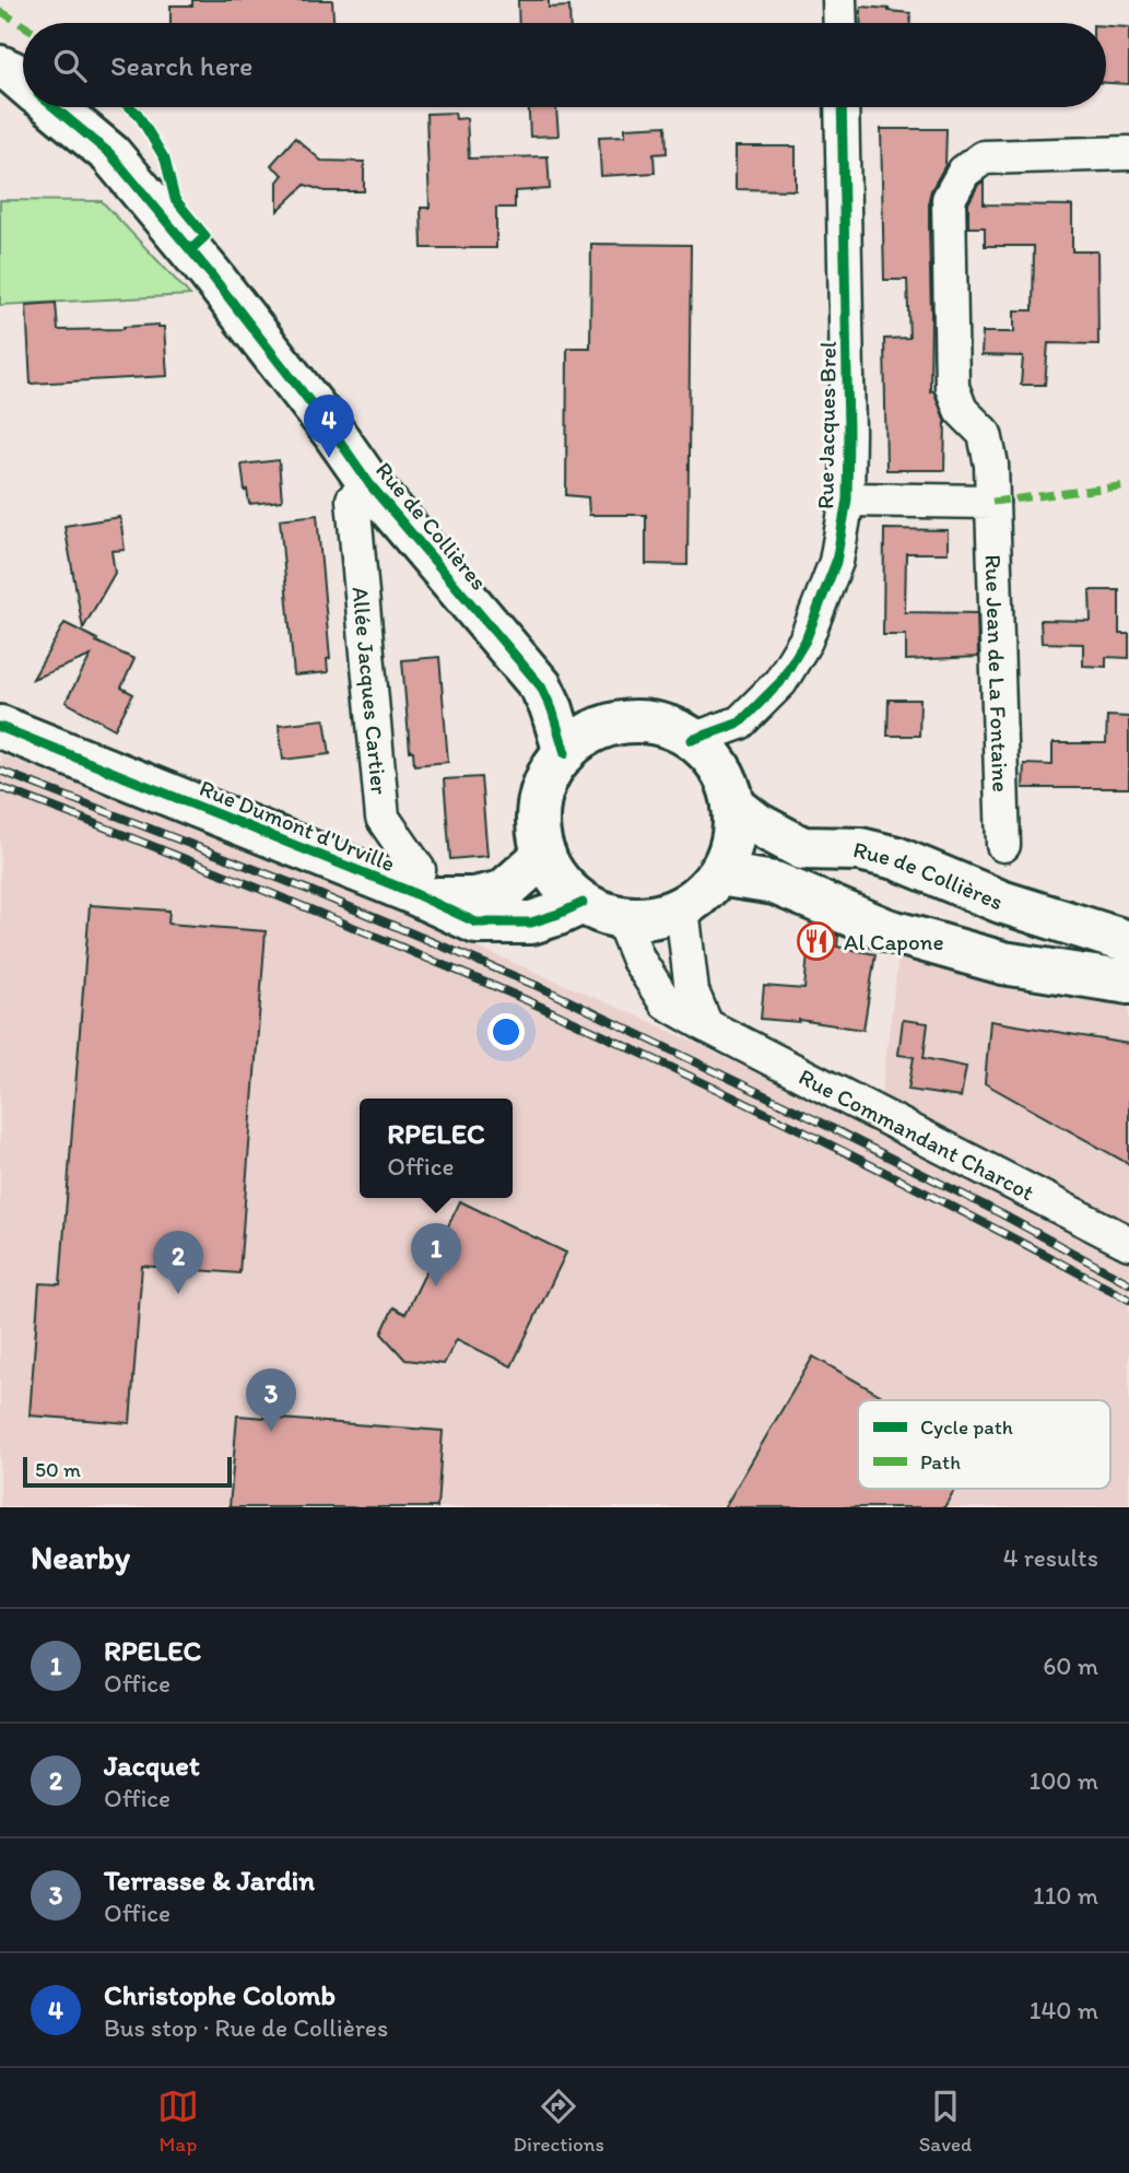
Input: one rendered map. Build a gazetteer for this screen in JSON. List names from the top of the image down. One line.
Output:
{"streets":{"main road":["Rue de Collières","Rue Dumont d'Urville"],"street":["Rue Jacques Brel","Rue Jean de La Fontaine","Allée Jacques Cartier","Rue Commandant Charcot"]},"crossings":[["Rue Jacques Brel","Rue de Collières"],["Rue Jacques Brel","Rue Dumont d'Urville"],["Rue Jacques Brel","Rue Commandant Charcot"],["Rue de Collières","Allée Jacques Cartier"],["Rue de Collières","Rue Dumont d'Urville"],["Rue de Collières","Rue Commandant Charcot"],["Allée Jacques Cartier","Rue Dumont d'Urville"],["Rue Dumont d'Urville","Rue Commandant Charcot"]],"places":{"restaurant":["Al Capone"]},"legend":["Cycle path","Path"],"scale_bar":"50 m","page":{"search":"Search here","pins":["4","1","2","3"],"popup":["RPELEC","Office"],"scale":"50 m","heading":["Nearby","4 results"],"list":[{"mark":"1","name":"RPELEC","note":"Office","value":"60 m"},{"mark":"2","name":"Jacquet","note":"Office","value":"100 m"},{"mark":"3","name":"Terrasse & Jardin","note":"Office","value":"110 m"},{"mark":"4","name":"Christophe Colomb","note":"Bus stop · Rue de Collières","value":"140 m"}],"nav":["Map","Directions","Saved"]}}
